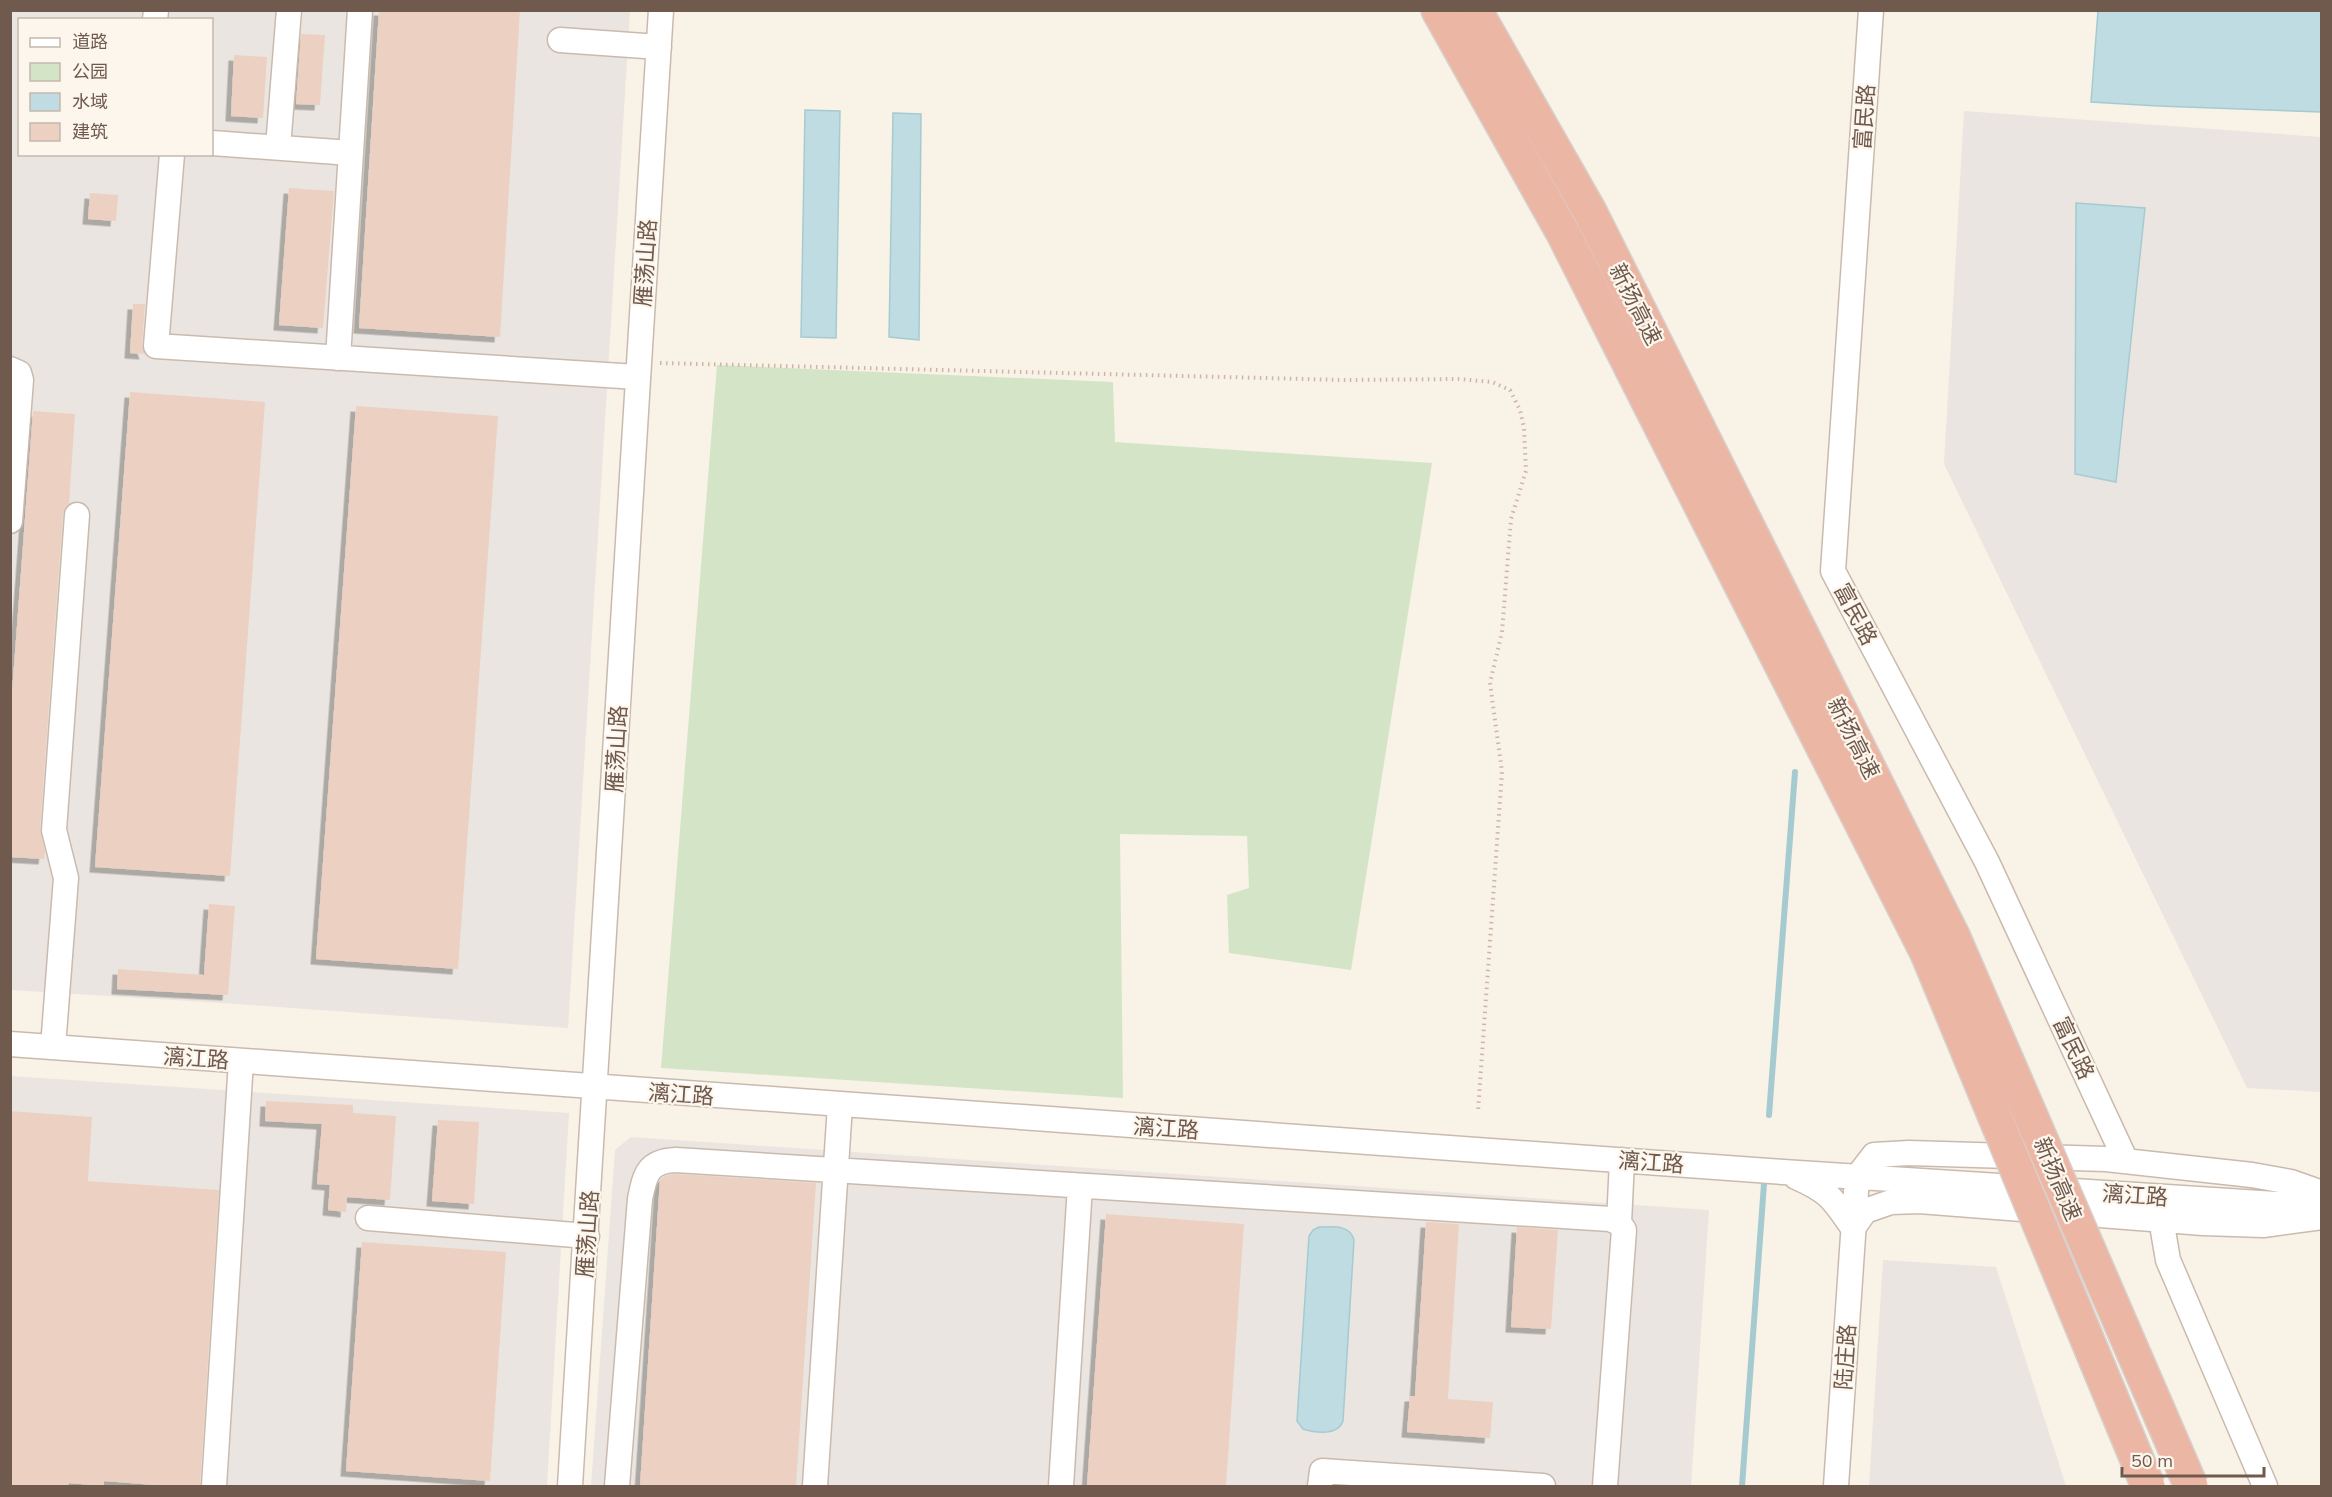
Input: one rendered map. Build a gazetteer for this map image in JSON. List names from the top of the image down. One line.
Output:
{"streets":{"highway":["新扬高速"],"street":["富民路","雁荡山路","漓江路","陆庄路"]},"crossings":[["雁荡山路","漓江路"],["漓江路","陆庄路"]],"legend":["道路","公园","水域","建筑"],"scale_bar":"50 m"}
